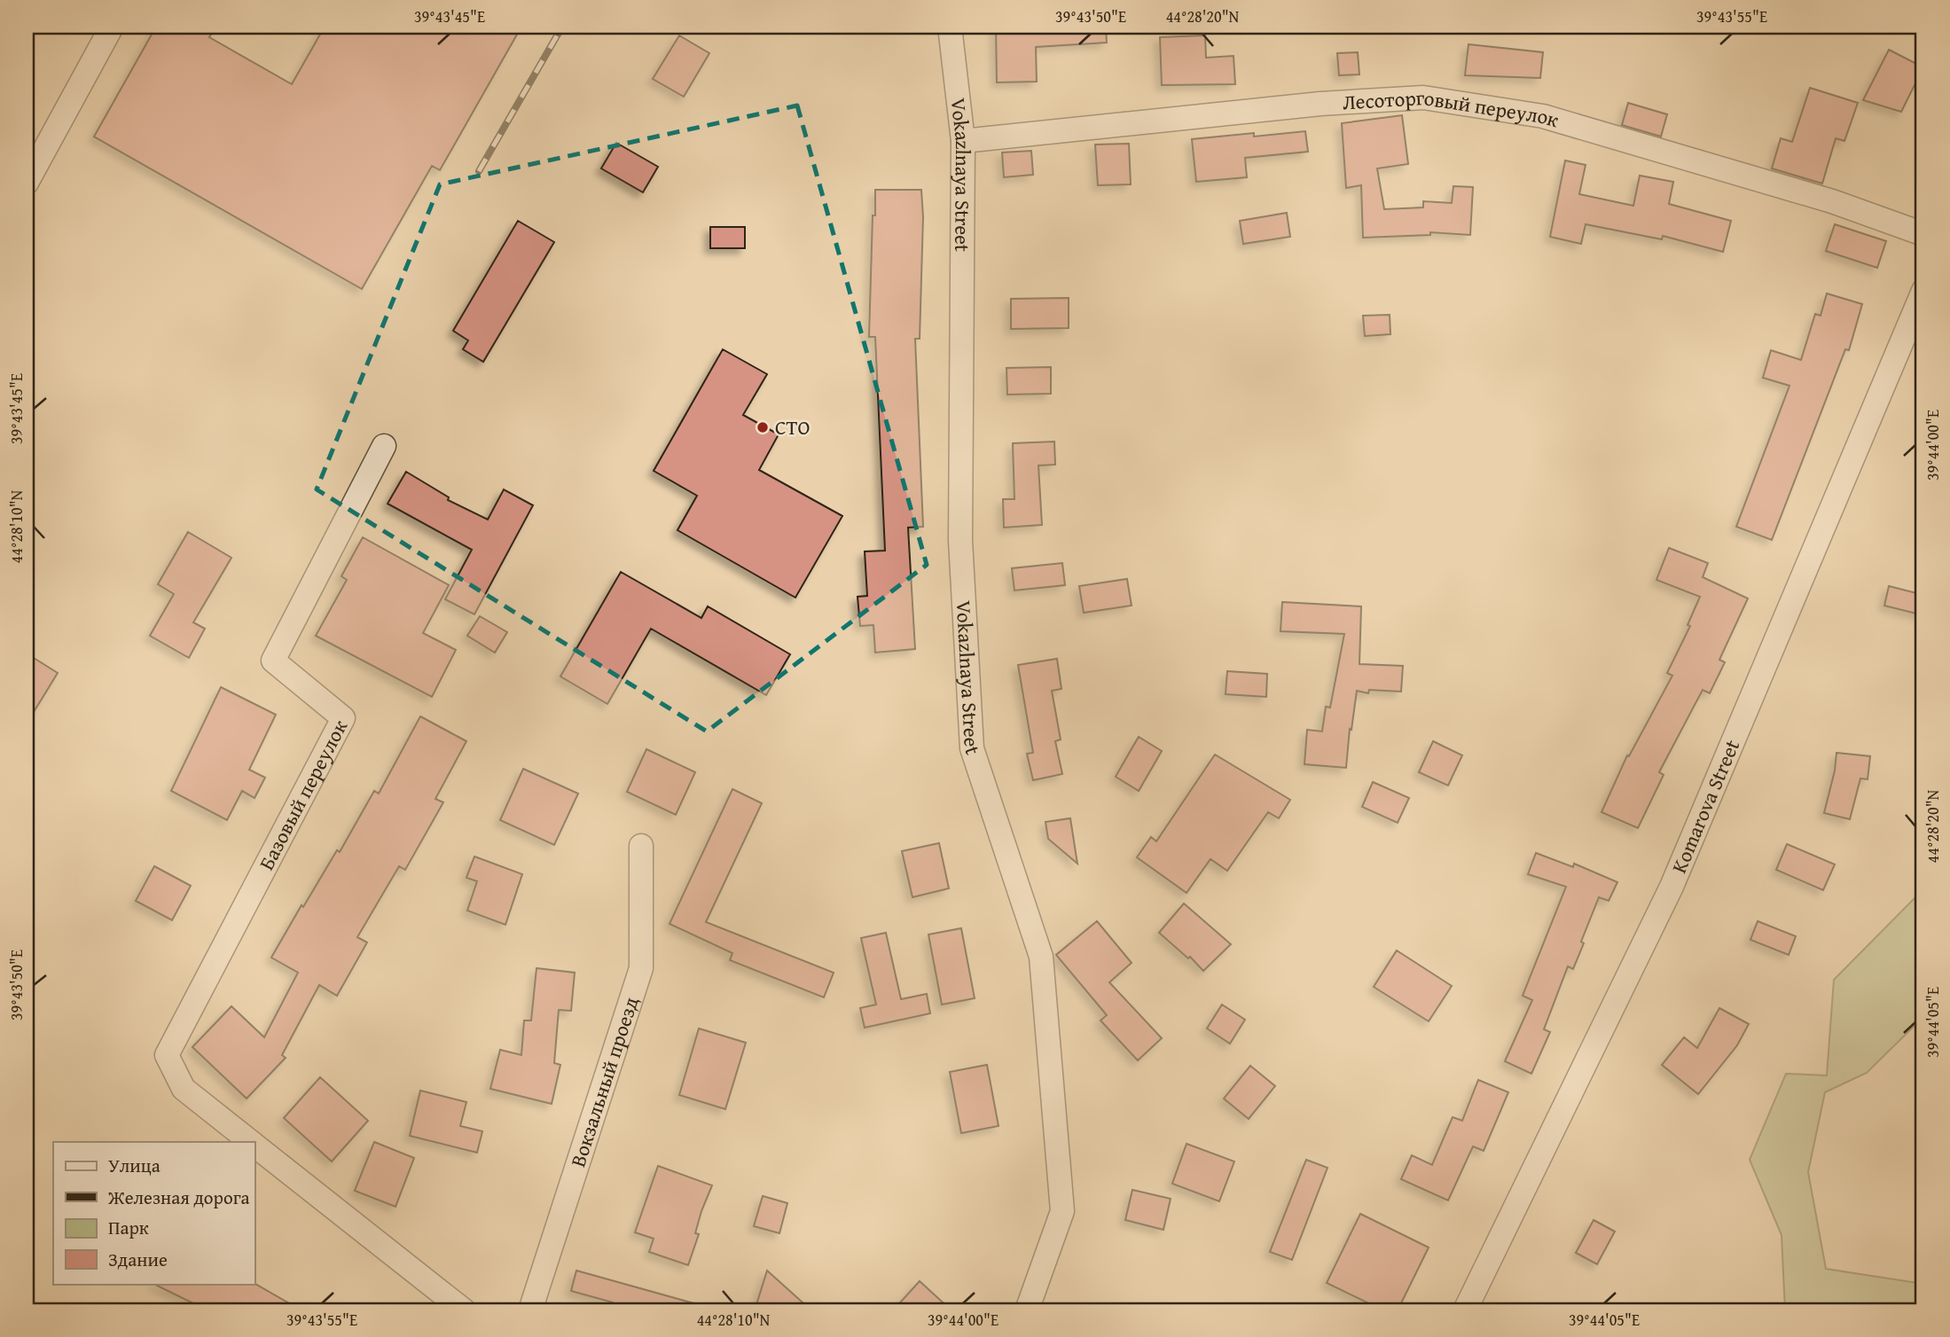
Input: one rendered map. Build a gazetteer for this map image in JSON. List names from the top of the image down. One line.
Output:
{"streets":{"street":["Лесоторговый переулок","Vokazlnaya Street","Базовый переулок","Komarova Street","Вокзальный проезд"]},"crossings":[["Лесоторговый переулок","Vokazlnaya Street"]],"places":["СТО"],"legend":["Улица","Железная дорога","Парк","Здание"],"coordinates":["39°43'45\"E","39°43'50\"E","44°28'20\"N","39°43'55\"E","39°44'00\"E","44°28'10\"N","39°44'05\"E"]}
